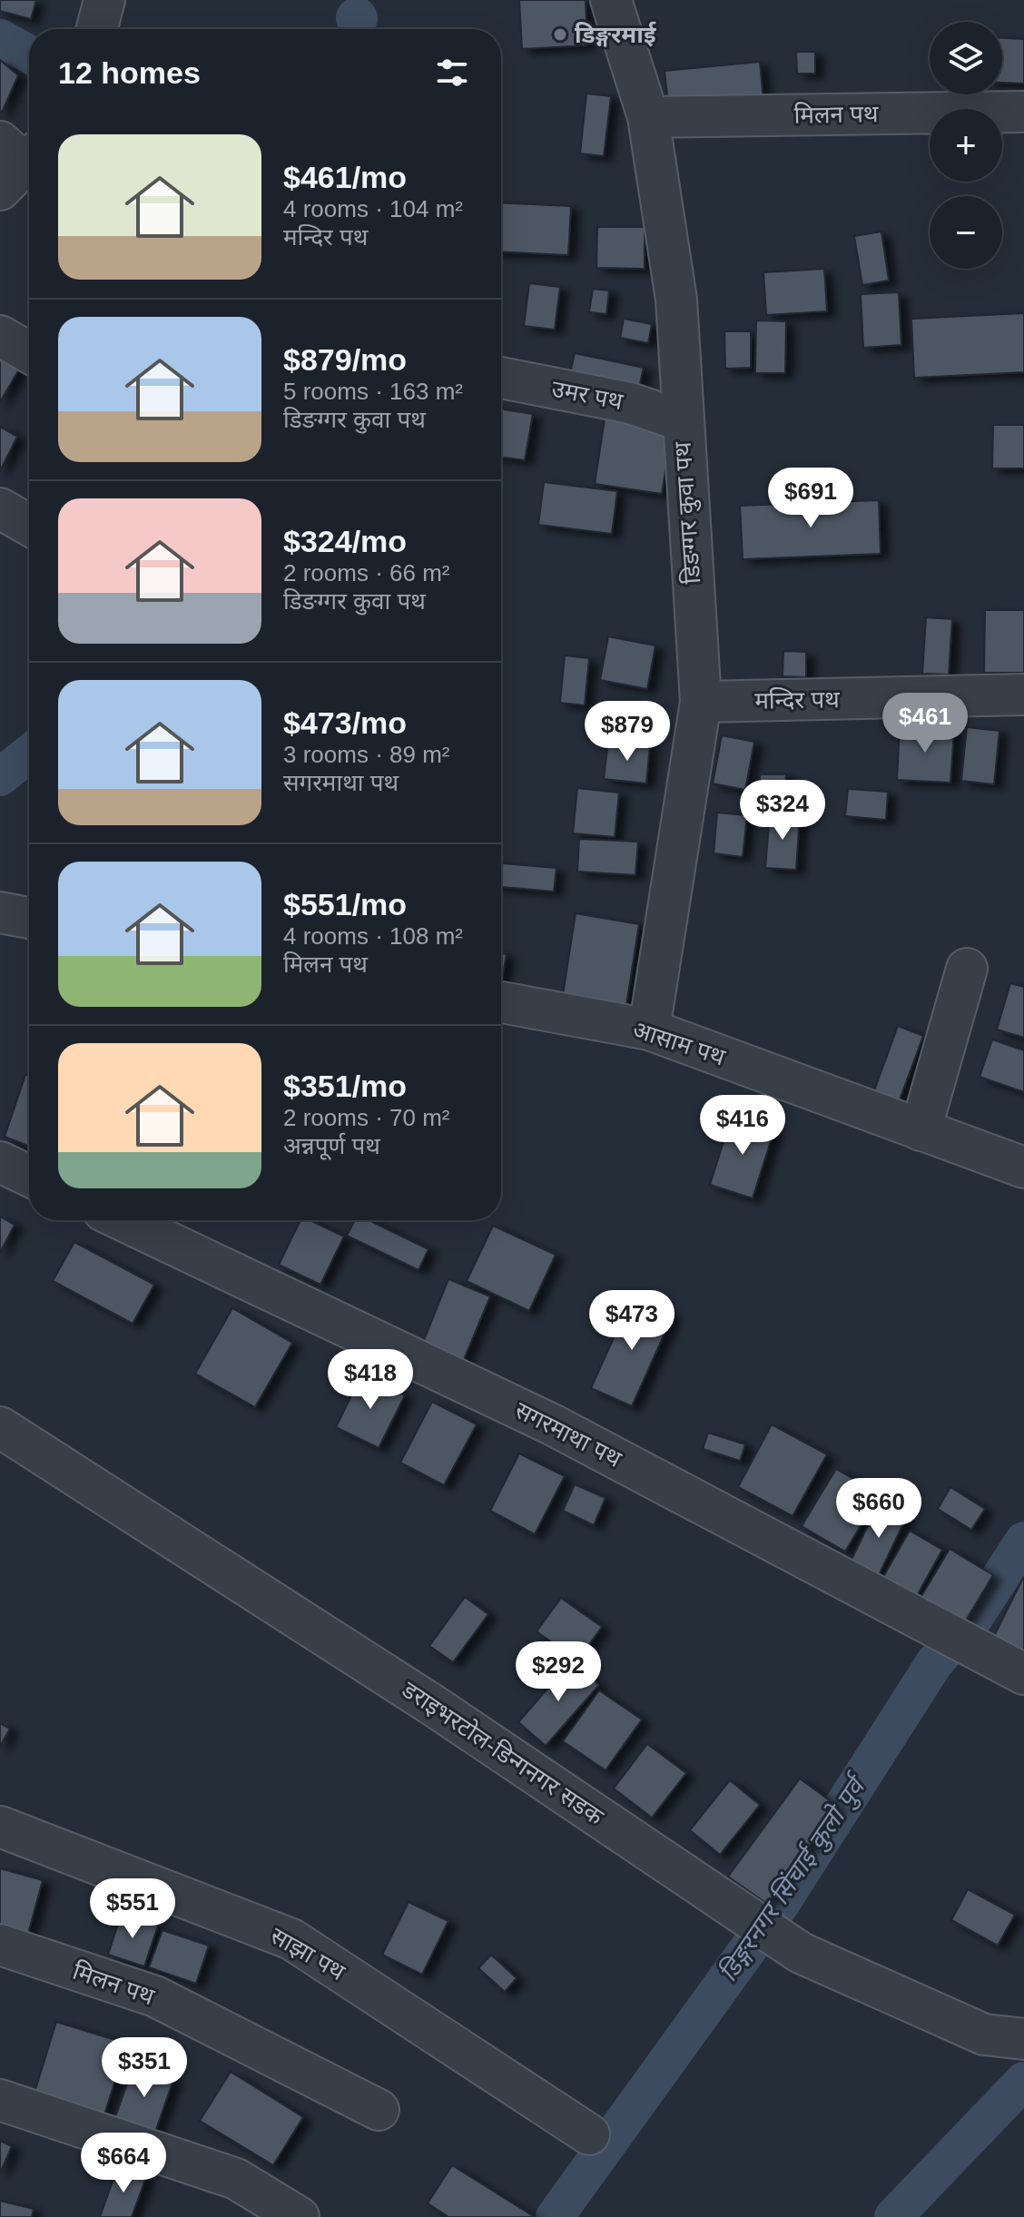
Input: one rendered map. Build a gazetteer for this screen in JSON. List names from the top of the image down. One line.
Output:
{"streets":{"street":["मिलन पथ","उमर पथ","डिङग्गर कुवा पथ","मन्दिर पथ","आसाम पथ","सगरमाथा पथ","डराइभरटोल-डिन्गनगर सडक","साझा पथ"]},"crossings":[["मिलन पथ","डिङग्गर कुवा पथ"],["उमर पथ","डिङग्गर कुवा पथ"],["डिङग्गर कुवा पथ","मन्दिर पथ"],["डिङग्गर कुवा पथ","आसाम पथ"]],"water":["डिङ्गरनगर सिंचाई कुलो पुर्व"],"places":["डिङ्गरमाई"],"page":{"map_buttons":["+","−"],"heading":"12 homes","list":[{"name":"$461/mo","note":"4 rooms · 104 m² · मन्दिर पथ"},{"name":"$879/mo","note":"5 rooms · 163 m² · डिङग्गर कुवा पथ"},{"name":"$324/mo","note":"2 rooms · 66 m² · डिङग्गर कुवा पथ"},{"name":"$473/mo","note":"3 rooms · 89 m² · सगरमाथा पथ"},{"name":"$551/mo","note":"4 rooms · 108 m² · मिलन पथ"},{"name":"$351/mo","note":"2 rooms · 70 m² · अन्नपूर्ण पथ"}],"price":["$691","$461","$879","$324","$416","$473","$418","$660","$292","$551","$351","$664"]}}
